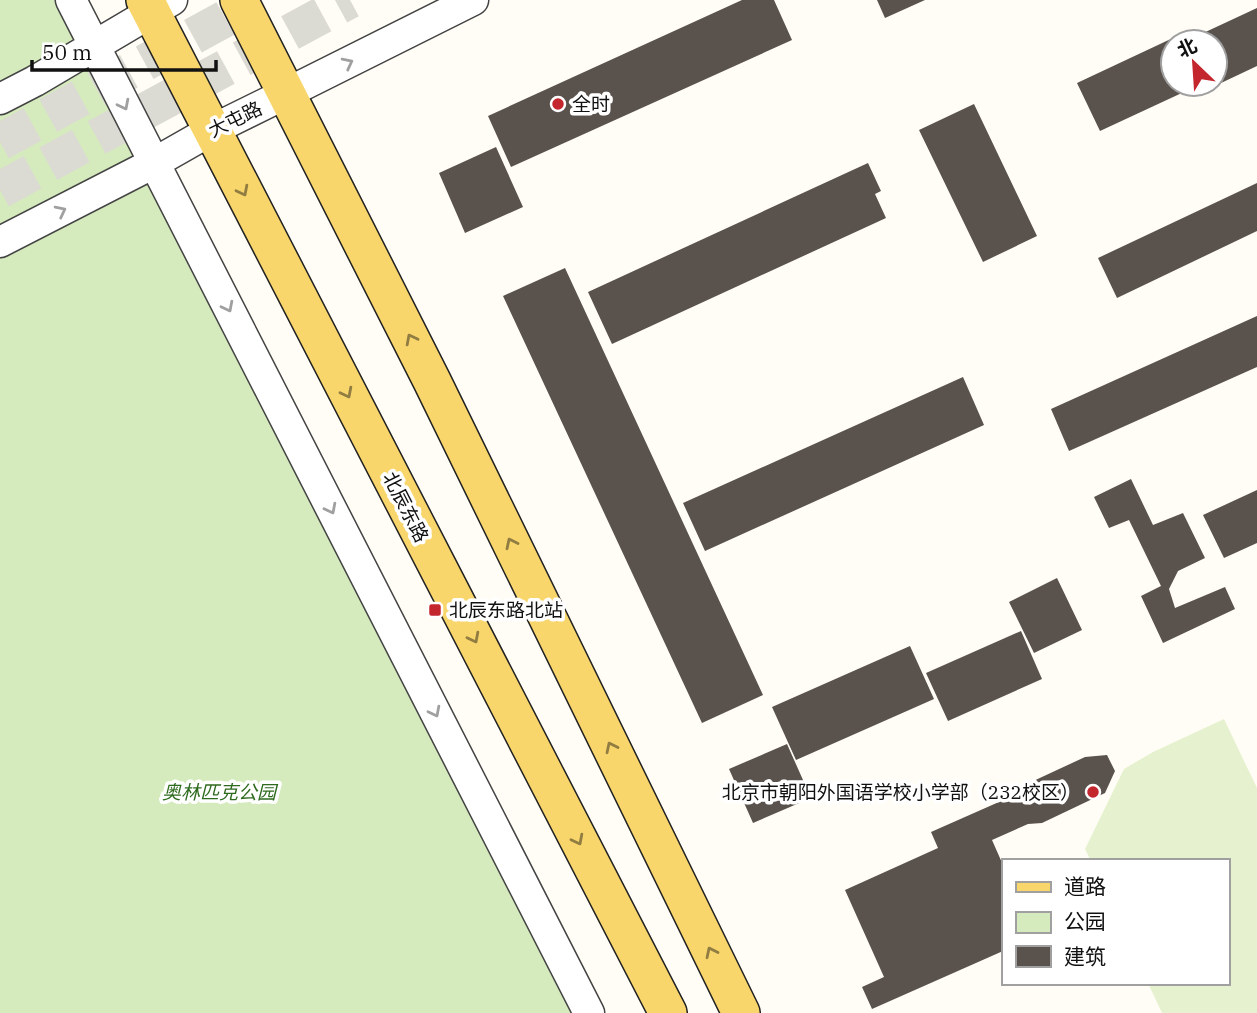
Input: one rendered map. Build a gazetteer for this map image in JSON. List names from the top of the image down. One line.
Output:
{"streets":{"main road":["北辰东路"],"street":["大屯路"]},"crossings":[["大屯路","北辰东路"]],"one_way":["大屯路"],"parks":["奥林匹克公园"],"places":{"other":["全时","北京市朝阳外国语学校小学部（232校区）"],"transit":["北辰东路北站"]},"legend":["道路","公园","建筑"],"scale_bar":"50 m","north":"top left"}
